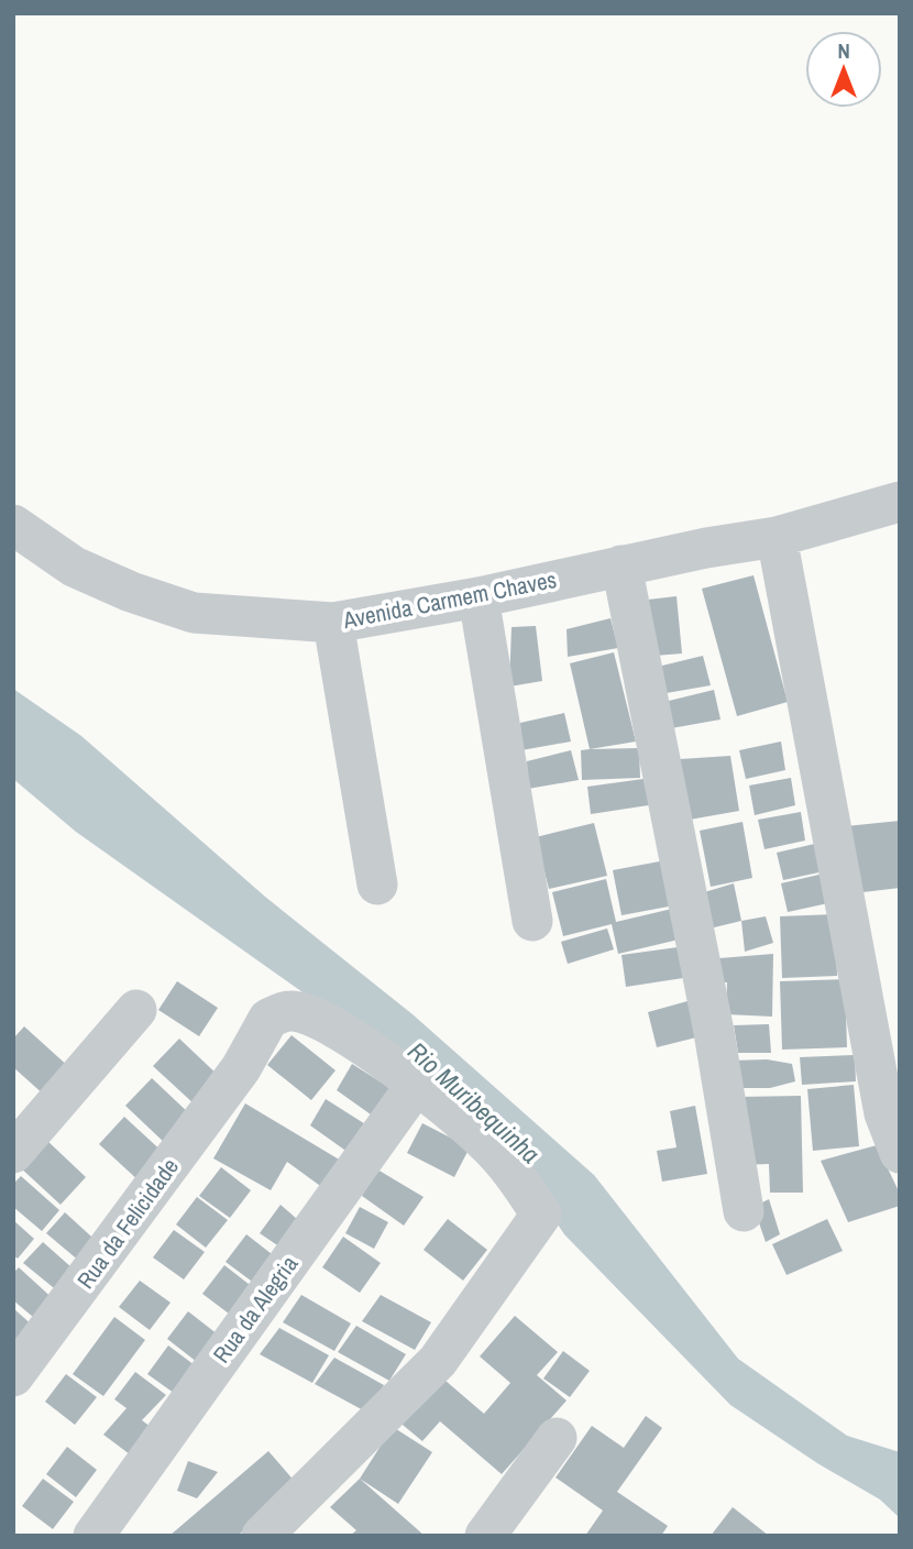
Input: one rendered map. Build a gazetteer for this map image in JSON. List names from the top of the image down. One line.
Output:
{"streets":{"street":["Avenida Carmem Chaves","Rua da Felicidade","Rua da Alegria"]},"crossings":[["Rua da Felicidade","Rua da Alegria"]],"water":["Rio Muribequinha"],"north":"top"}
